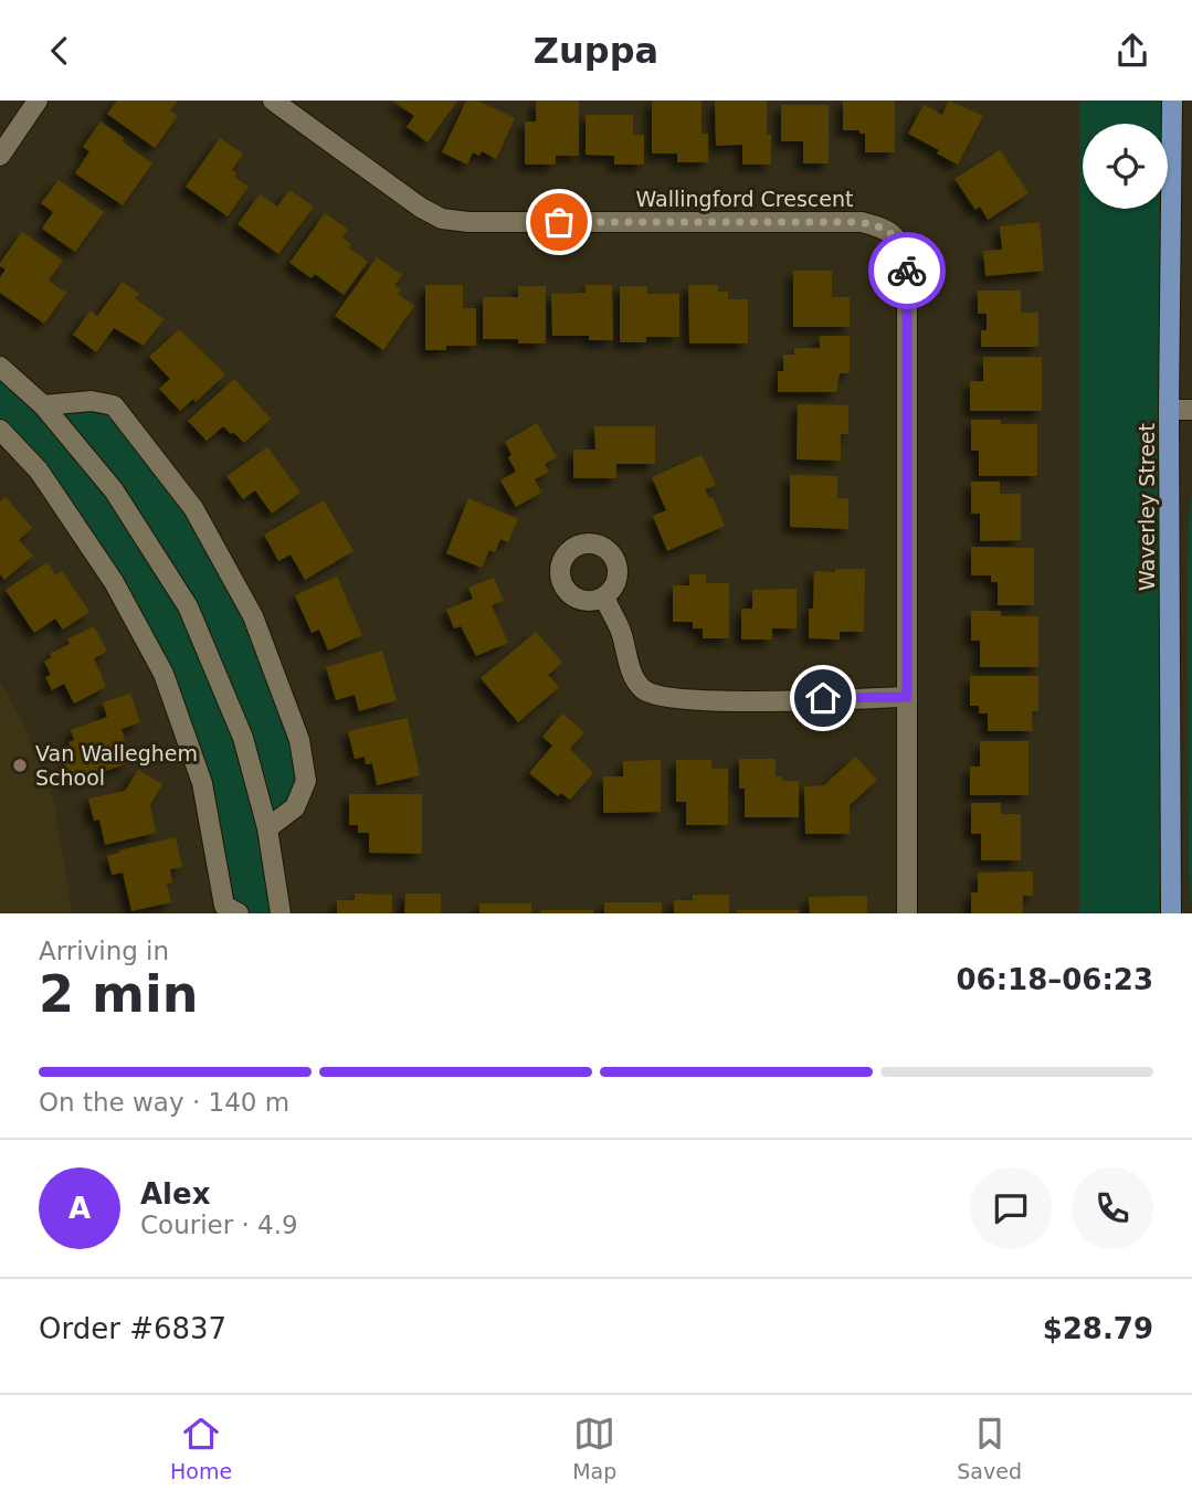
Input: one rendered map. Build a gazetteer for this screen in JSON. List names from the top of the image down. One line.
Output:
{"streets":{"main road":["Waverley Street"],"street":["Wallingford Crescent"]},"places":["Van Walleghem School"],"page":{"header":"Zuppa","heading":["2 min","Arriving in","06:18–06:23"],"panel":["Alex","Courier · 4.9","Order #6837","$28.79"],"bar":"On the way · 140 m","round":"A","tabs":["Home","Map","Saved"]}}
